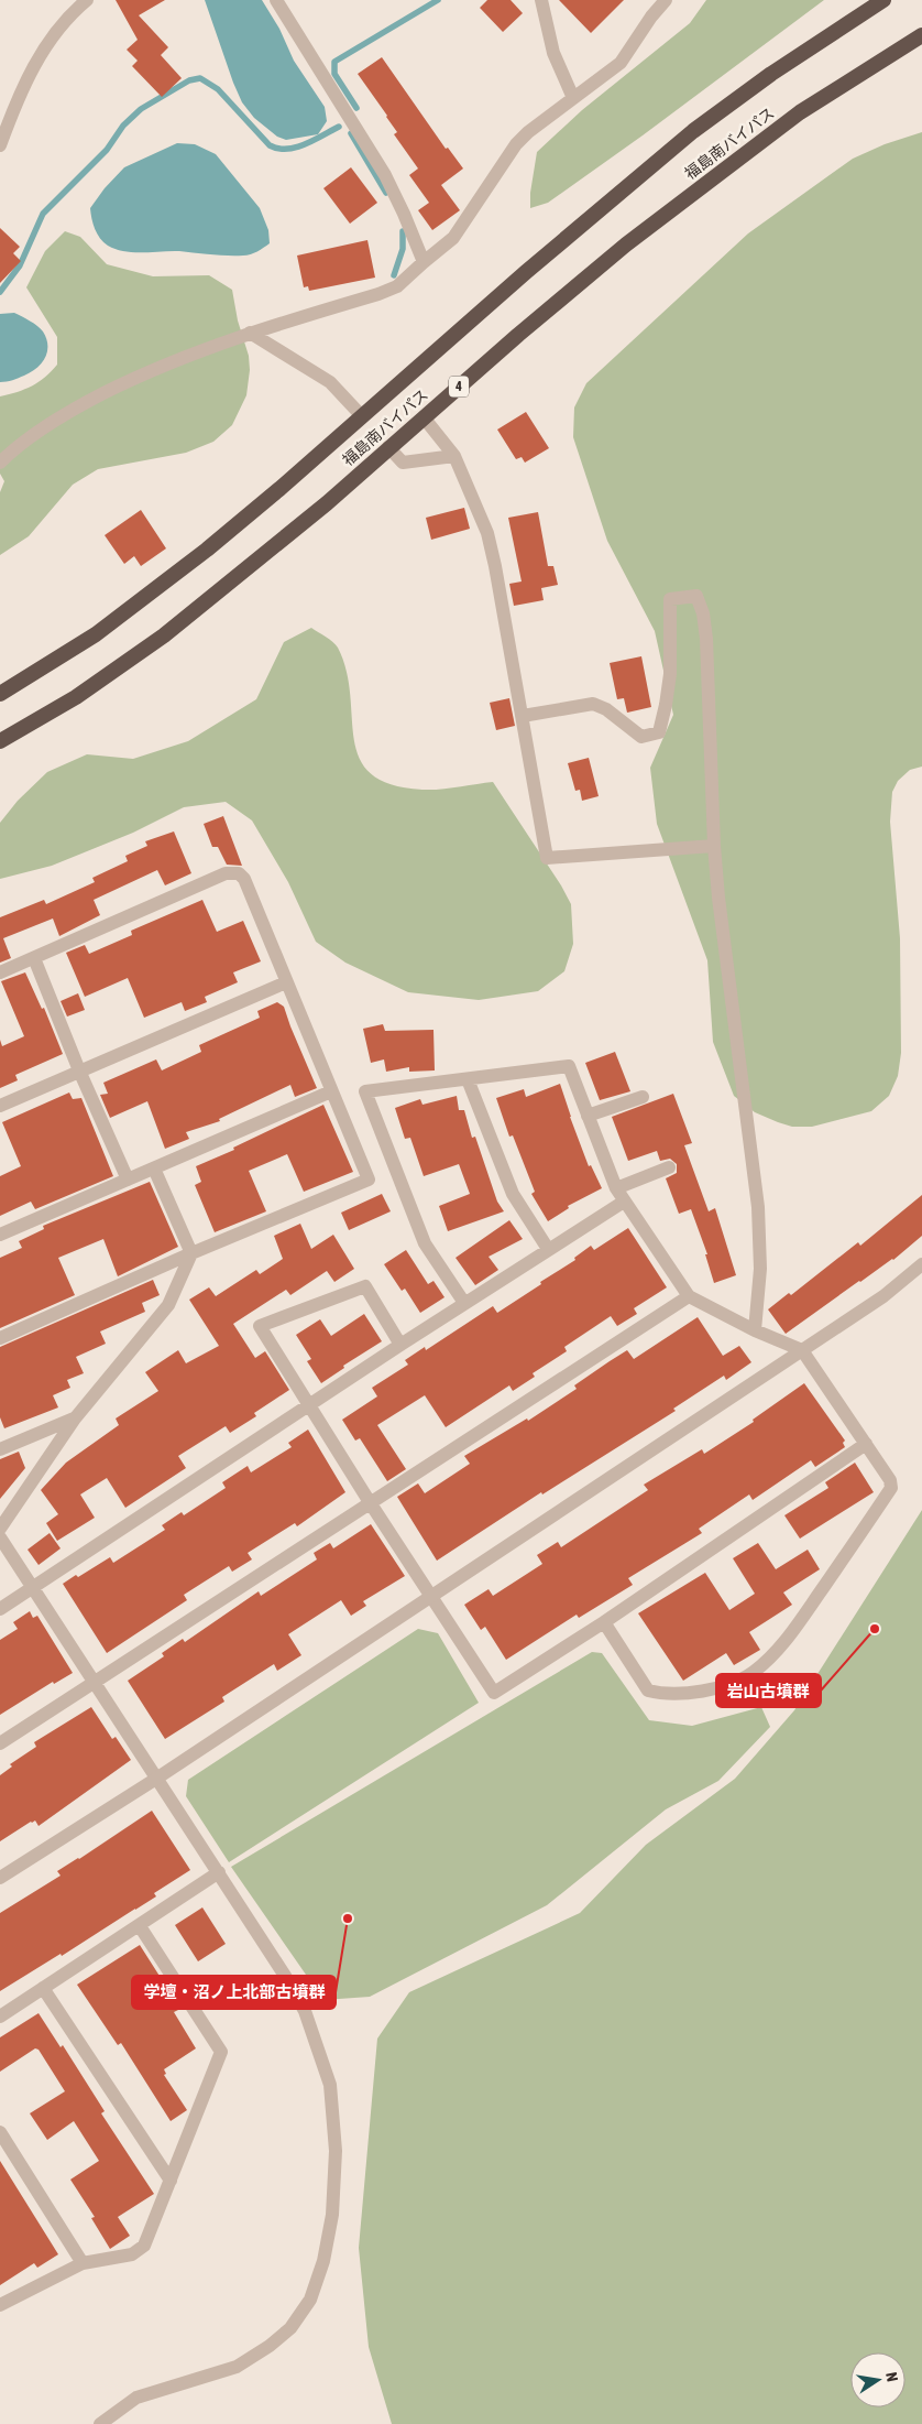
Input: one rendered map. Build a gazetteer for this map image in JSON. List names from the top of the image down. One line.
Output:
{"streets":{"highway":["福島南バイパス","4"]},"places":["岩山古墳群","学壇・沼ノ上北部古墳群"],"north":"right"}
